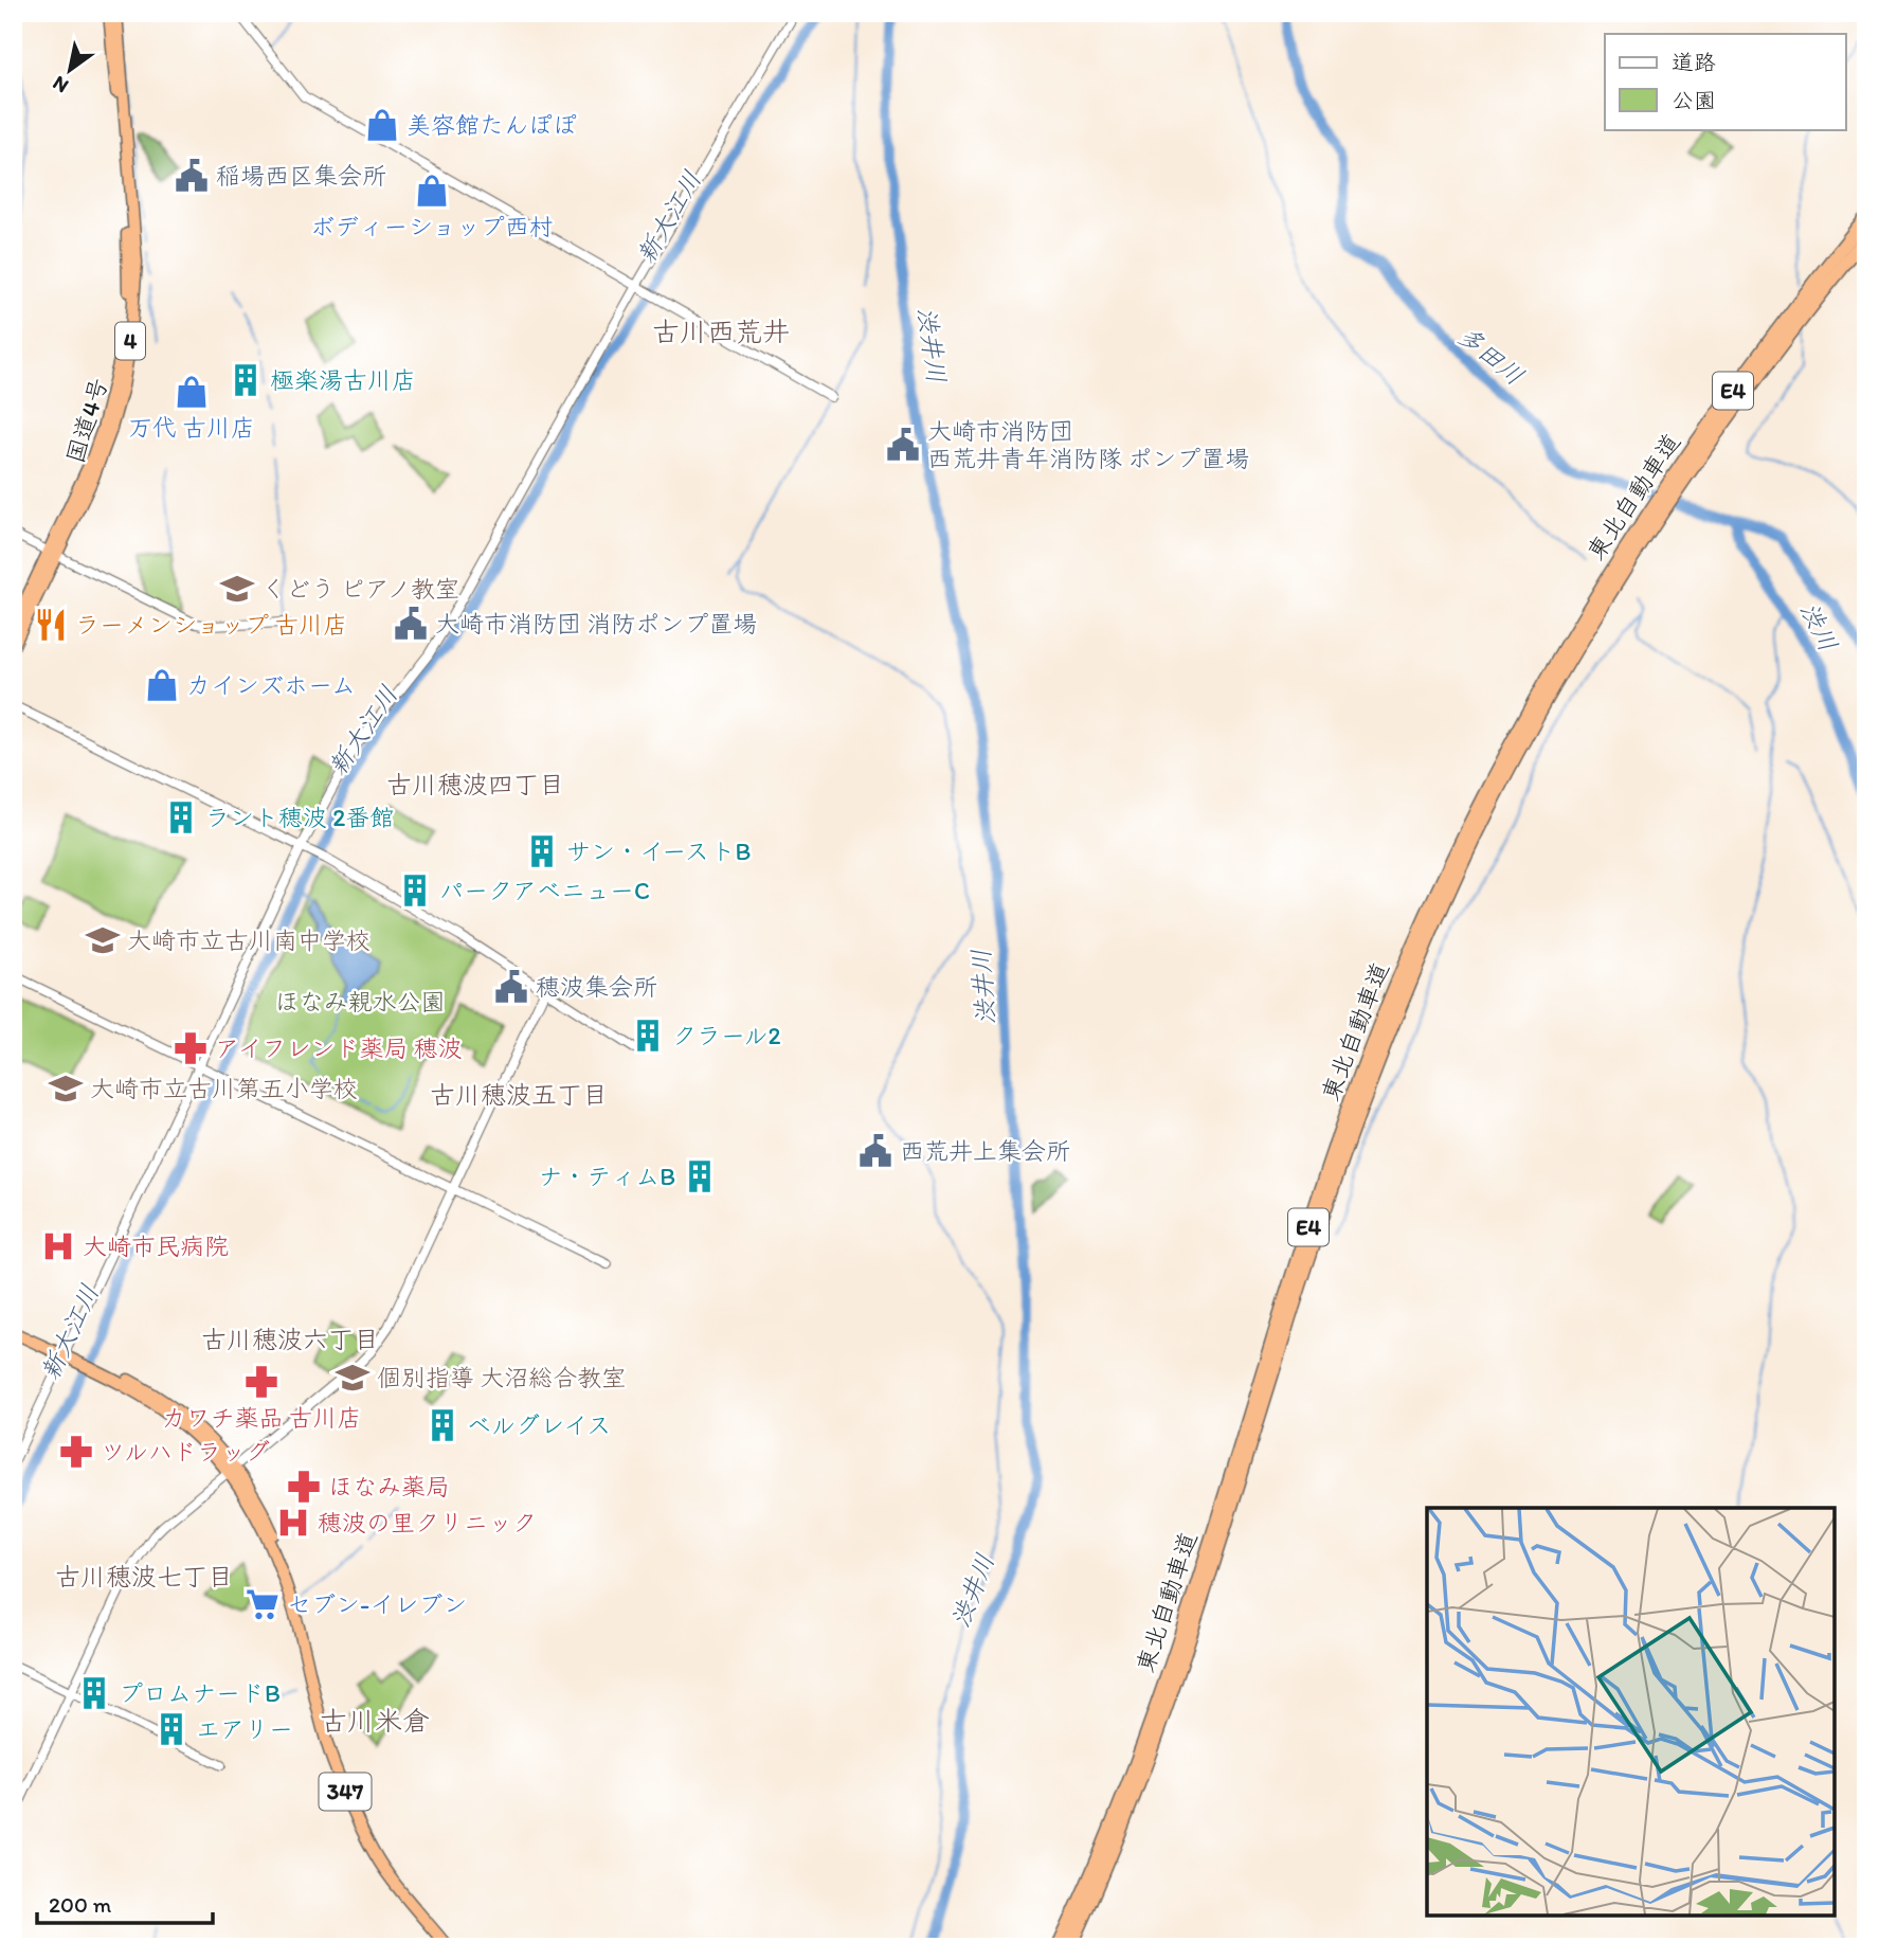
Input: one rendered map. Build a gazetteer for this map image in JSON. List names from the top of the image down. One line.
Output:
{"streets":{"highway":["4","E4","国道4号","東北自動車道","347"]},"districts":["古川西荒井","古川穂波四丁目","古川穂波五丁目","古川穂波六丁目","古川穂波七丁目","古川米倉"],"water":["新大江川","渋井川","多田川","渋川"],"parks":["ほなみ親水公園"],"places":{"shop":["美容館たんぽぽ","ボディーショップ西村","万代 古川店","カインズホーム"],"public building":["稲場西区集会所","大崎市消防団 西荒井青年消防隊 ポンプ置場","大崎市消防団 消防ポンプ置場","穂波集会所","西荒井上集会所"],"building":["極楽湯古川店","ラント穂波 2番館","サン・イーストB","パークアベニューC","クラール2","ナ・ティムB","ベルグレイス","プロムナードB","エアリー"],"school or university":["くどう ピアノ教室","大崎市立古川南中学校","大崎市立古川第五小学校","個別指導 大沼総合教室"],"restaurant":["ラーメンショップ 古川店"],"pharmacy":["アイフレンド薬局 穂波","カワチ薬品 古川店","ツルハドラッグ","ほなみ薬局"],"hospital":["大崎市民病院","穂波の里クリニック"],"supermarket":["セブン-イレブン"]},"legend":["道路","公園"],"scale_bar":"200 m","north":"bottom left"}
